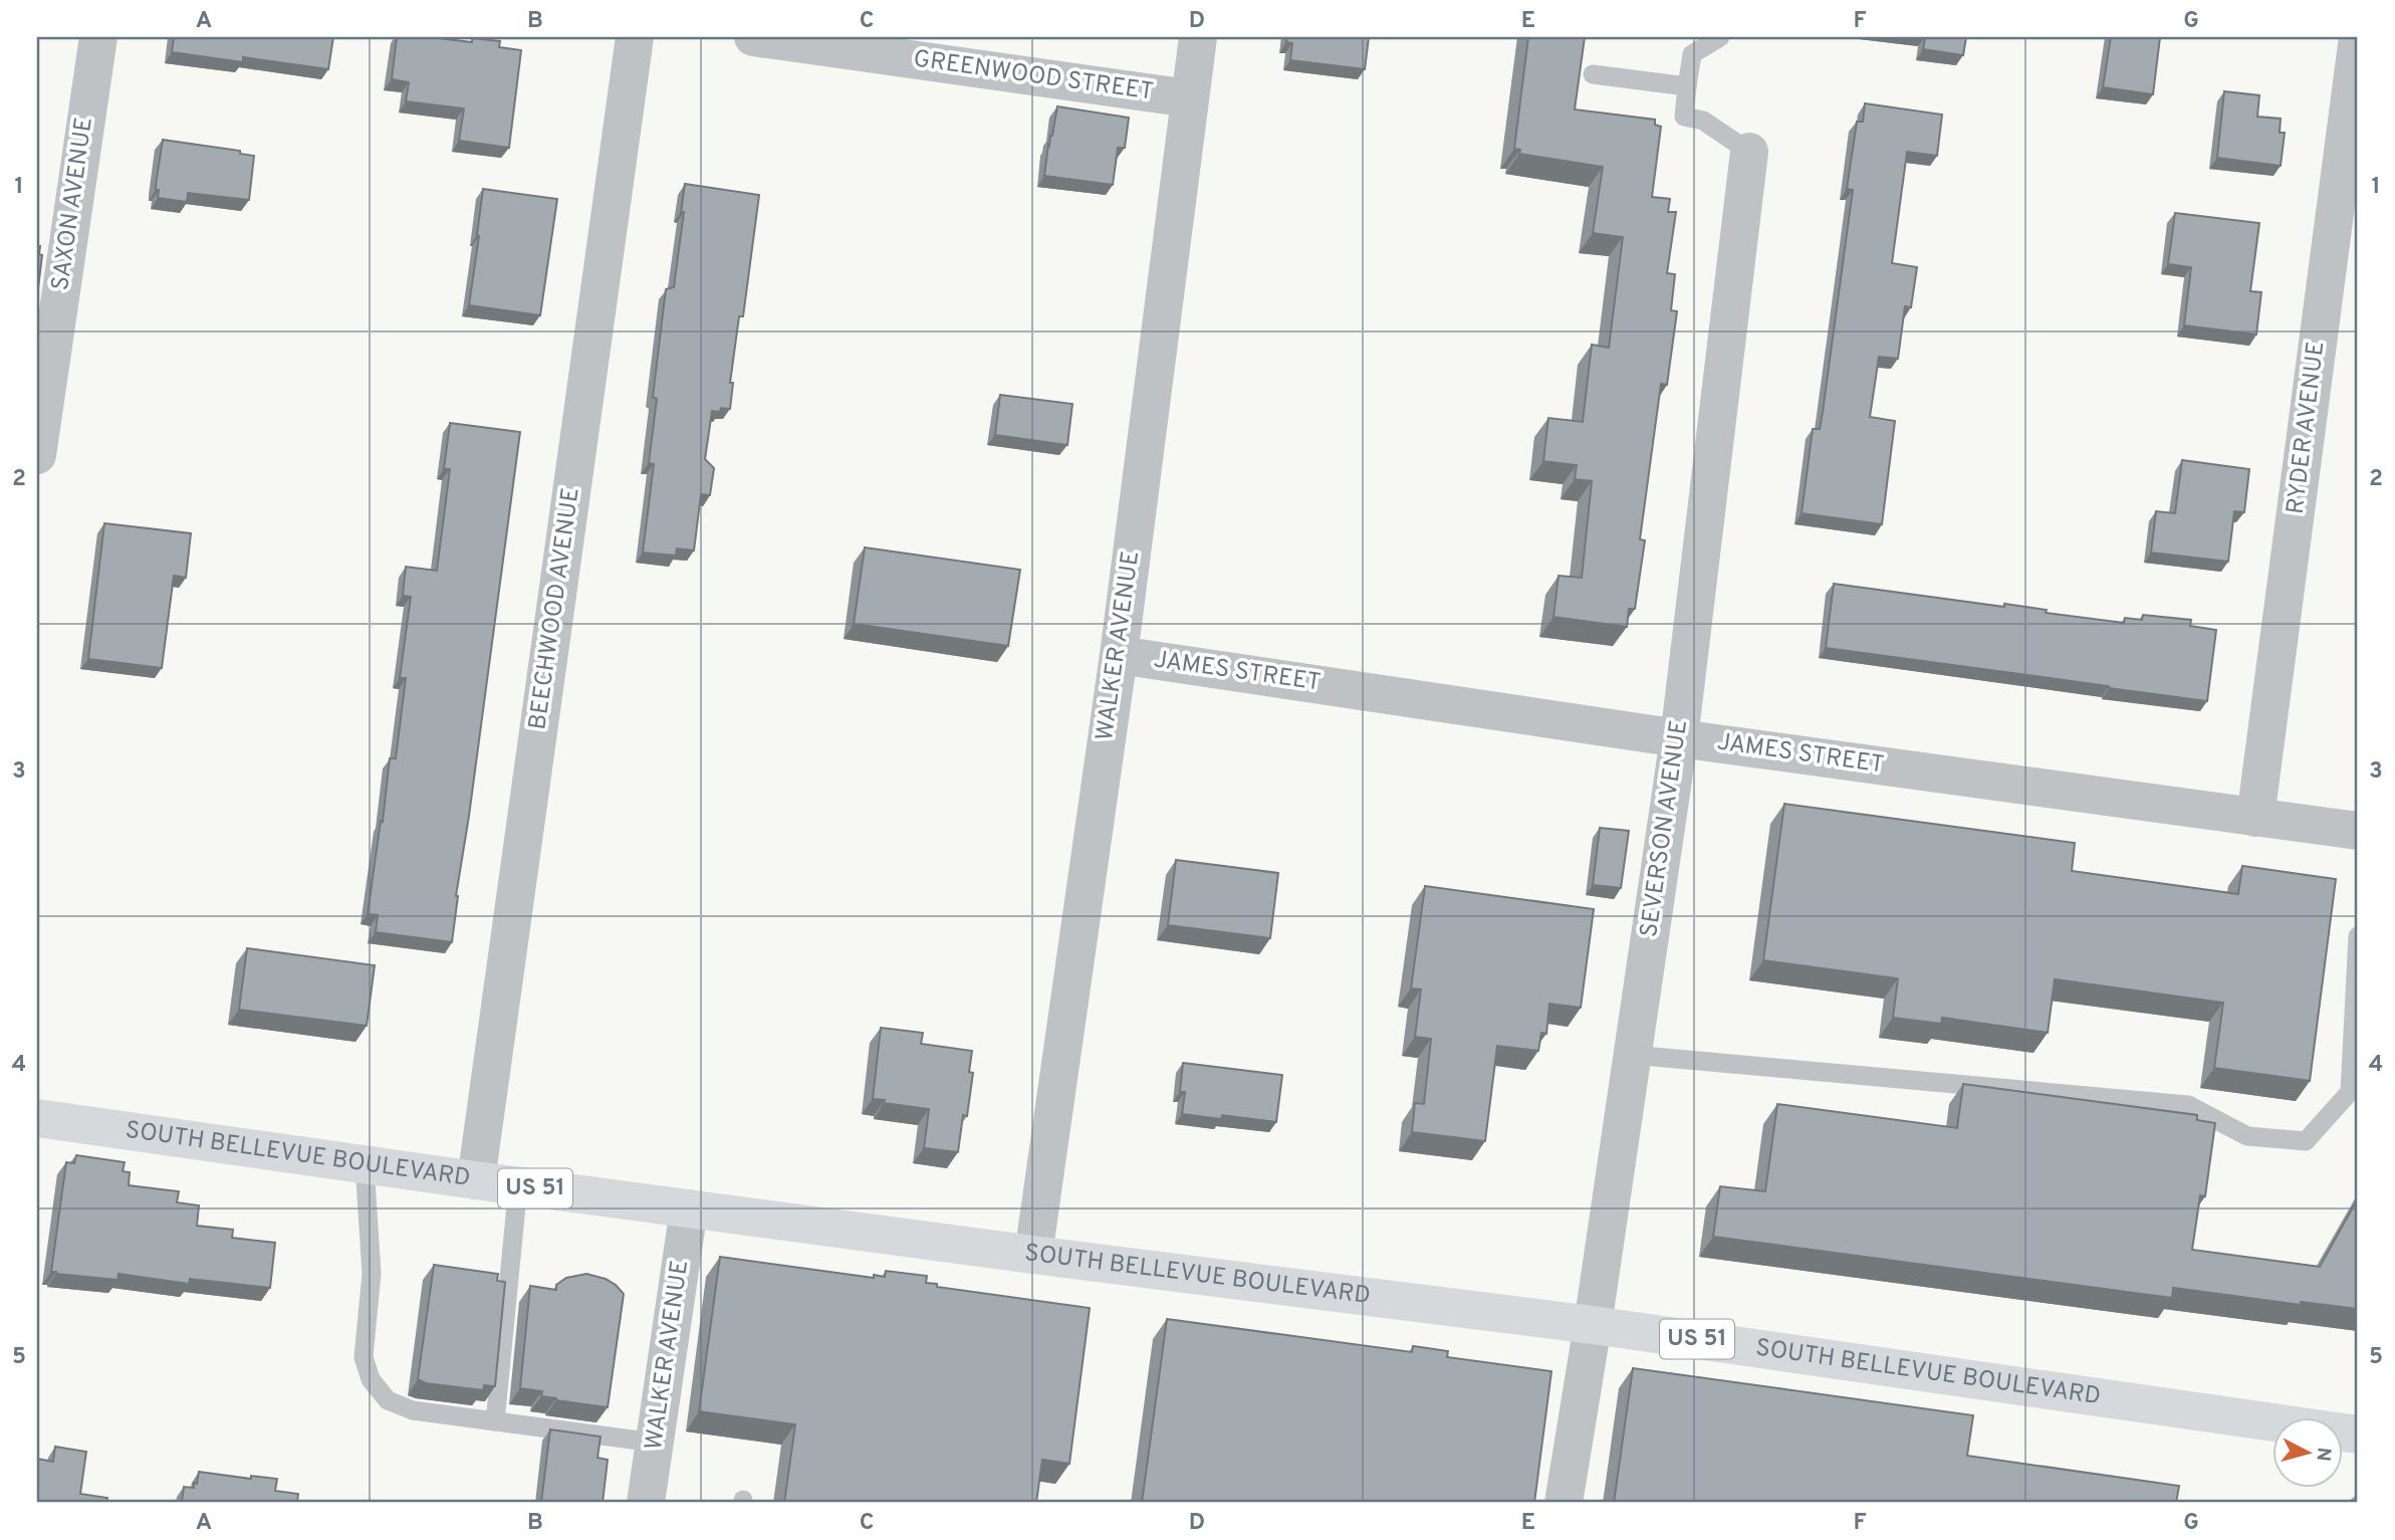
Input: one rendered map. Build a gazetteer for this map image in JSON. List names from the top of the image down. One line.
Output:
{"streets":{"main road":["SOUTH BELLEVUE BOULEVARD","US 51"],"street":["GREENWOOD STREET","SAXON AVENUE","RYDER AVENUE","BEECHWOOD AVENUE","WALKER AVENUE","JAMES STREET","SEVERSON AVENUE"]},"crossings":[["GREENWOOD STREET","WALKER AVENUE"],["RYDER AVENUE","JAMES STREET"],["BEECHWOOD AVENUE","SOUTH BELLEVUE BOULEVARD"],["WALKER AVENUE","JAMES STREET"],["WALKER AVENUE","SOUTH BELLEVUE BOULEVARD"],["JAMES STREET","SEVERSON AVENUE"],["SEVERSON AVENUE","SOUTH BELLEVUE BOULEVARD"]],"north":"right","grid":{"columns":["A","B","C","D","E","F","G"],"rows":["1","2","3","4","5"]}}
